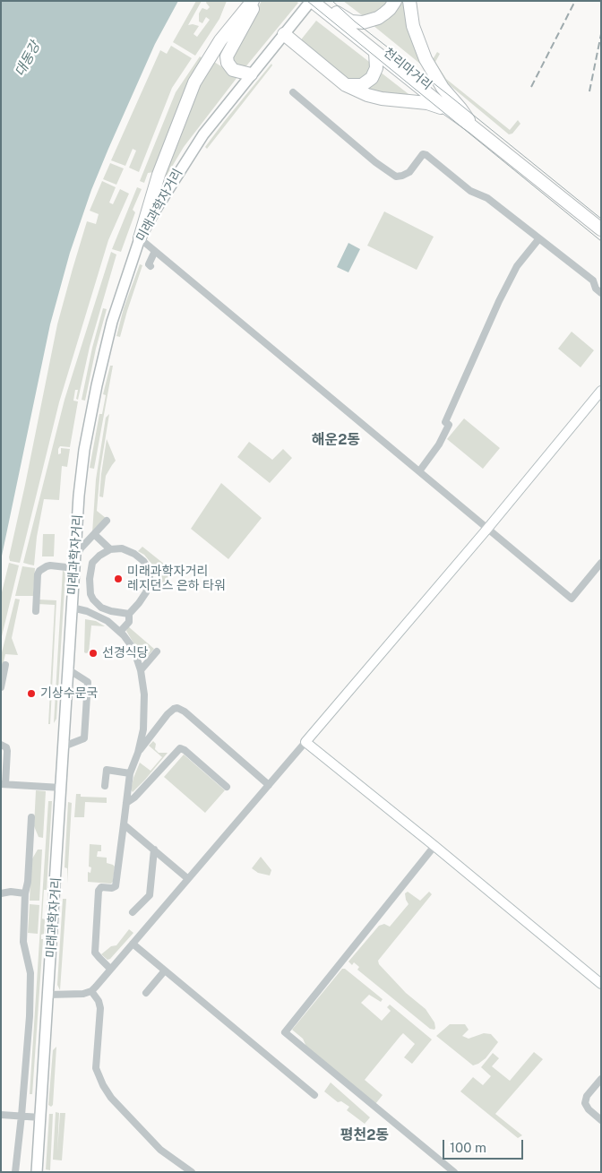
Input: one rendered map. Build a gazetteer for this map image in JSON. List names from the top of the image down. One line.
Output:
{"streets":{"highway":["천리마거리"],"main road":["미래과학자거리"]},"districts":["해운2동","평천2동"],"water":["대동강"],"places":["미래과학자거리 레지던스 은하 타워","선경식당","기상수문국"],"scale_bar":"100 m"}
